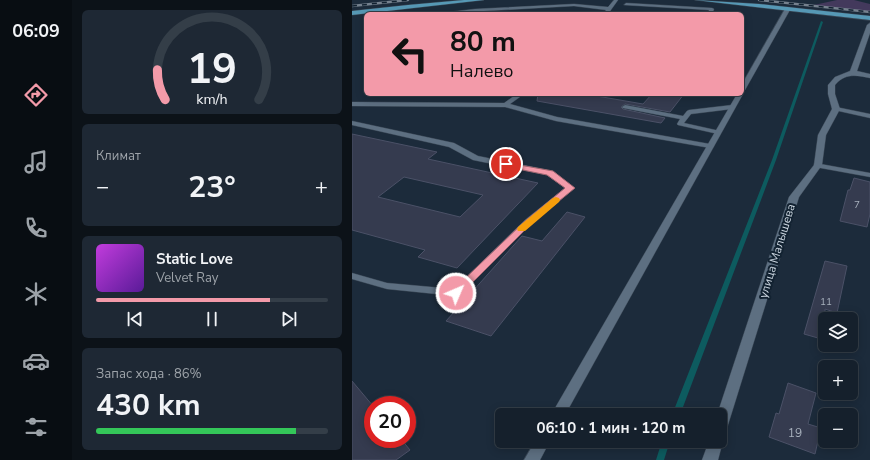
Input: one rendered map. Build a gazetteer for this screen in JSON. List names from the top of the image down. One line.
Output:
{"streets":{"street":["улица Малышева"]},"house_numbers":["7","11","19"],"page":{"tabs":"06:09","turn":["80 m","Налево"],"tile":["Климат",["Запас хода · 86%","430 km"]],"heat":["−","23°","+"],"song":["Static Love","Velvet Ray"],"map_buttons":["+","−"],"limit":"20","trip":"06:10 · 1 мин · 120 m","gauge":["19","km/h"]}}
